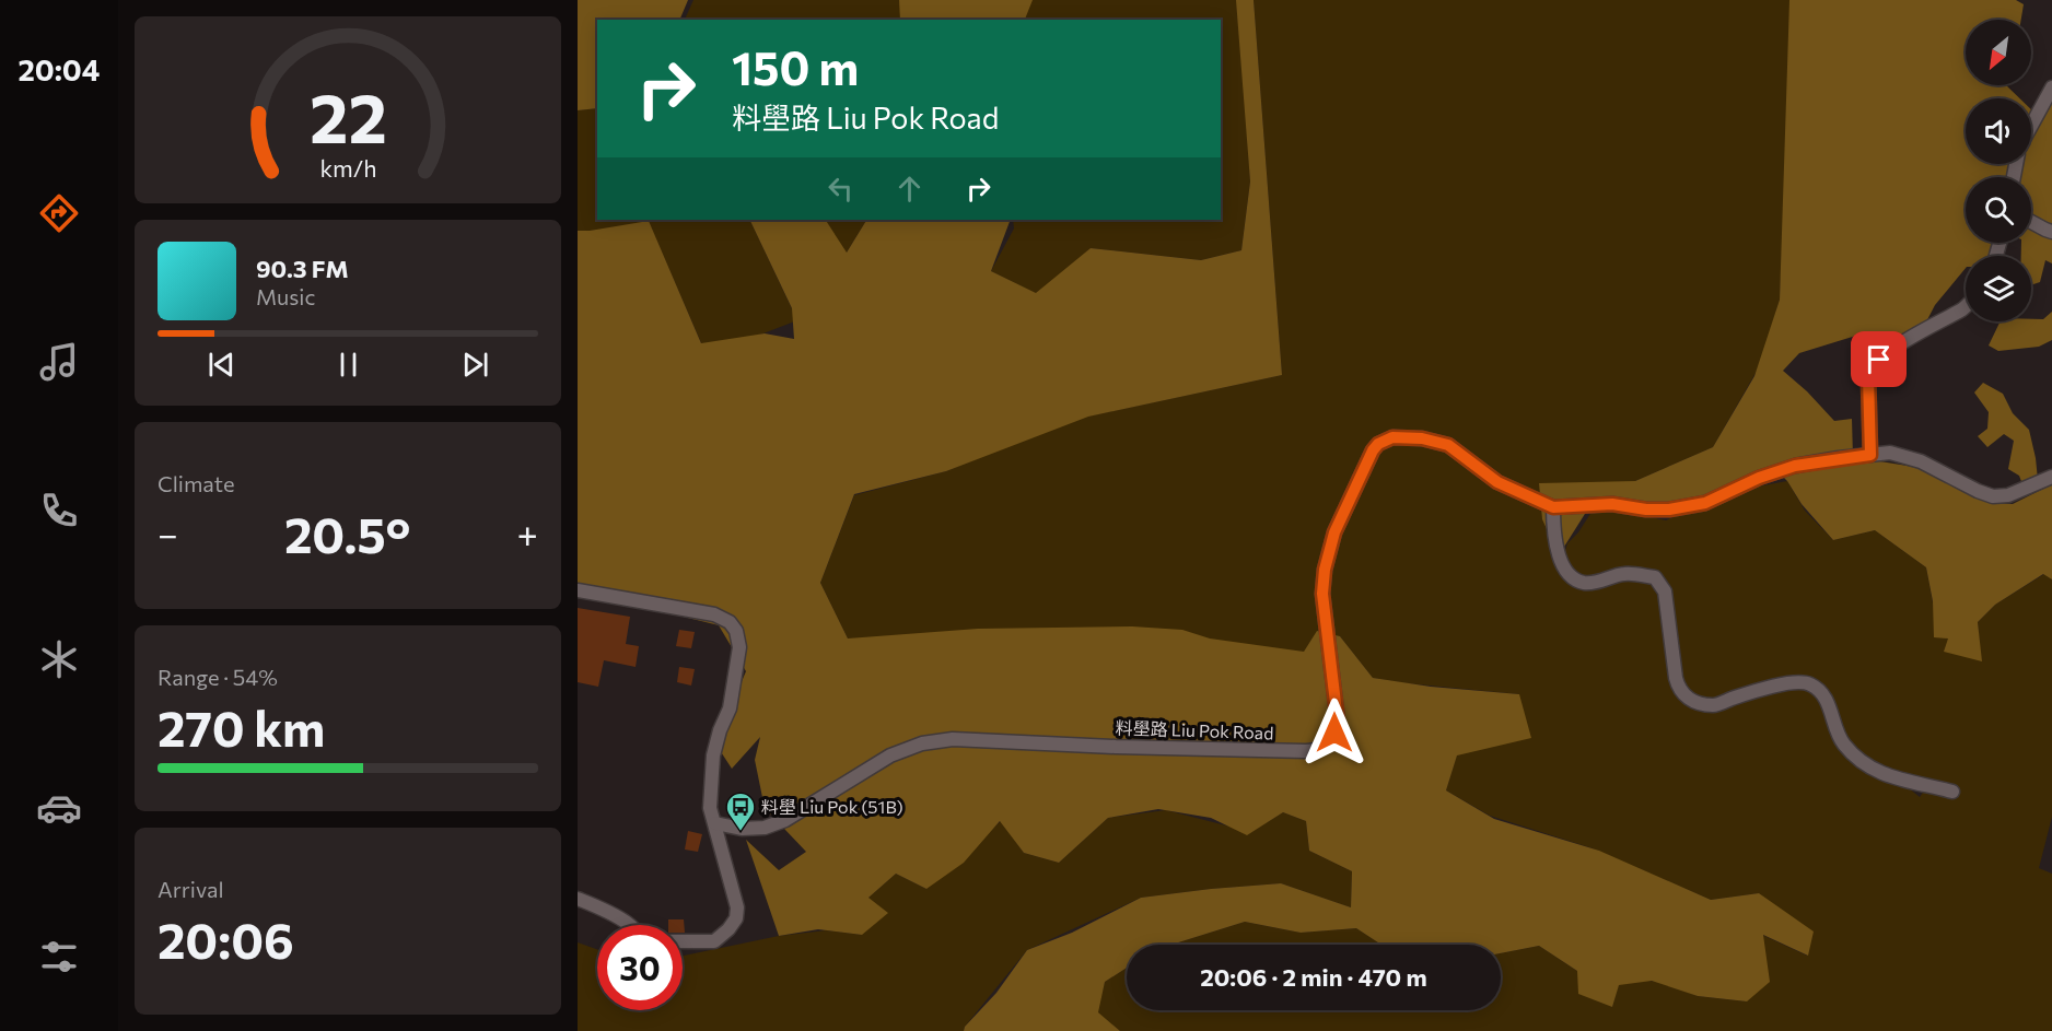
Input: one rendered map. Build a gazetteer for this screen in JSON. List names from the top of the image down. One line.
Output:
{"streets":{"street":["料壆路 Liu Pok Road"]},"places":{"bus stop":["料壆 Liu Pok (51B)"]},"north":"bottom left","page":{"tabs":"20:04","turn":["150 m","料壆路 Liu Pok Road"],"song":["90.3 FM","Music"],"tile":["Climate",["Range · 54%","270 km"],["Arrival","20:06"]],"heat":["−","20.5°","+"],"limit":"30","trip":"20:06 · 2 min · 470 m","gauge":["22","km/h"]}}
